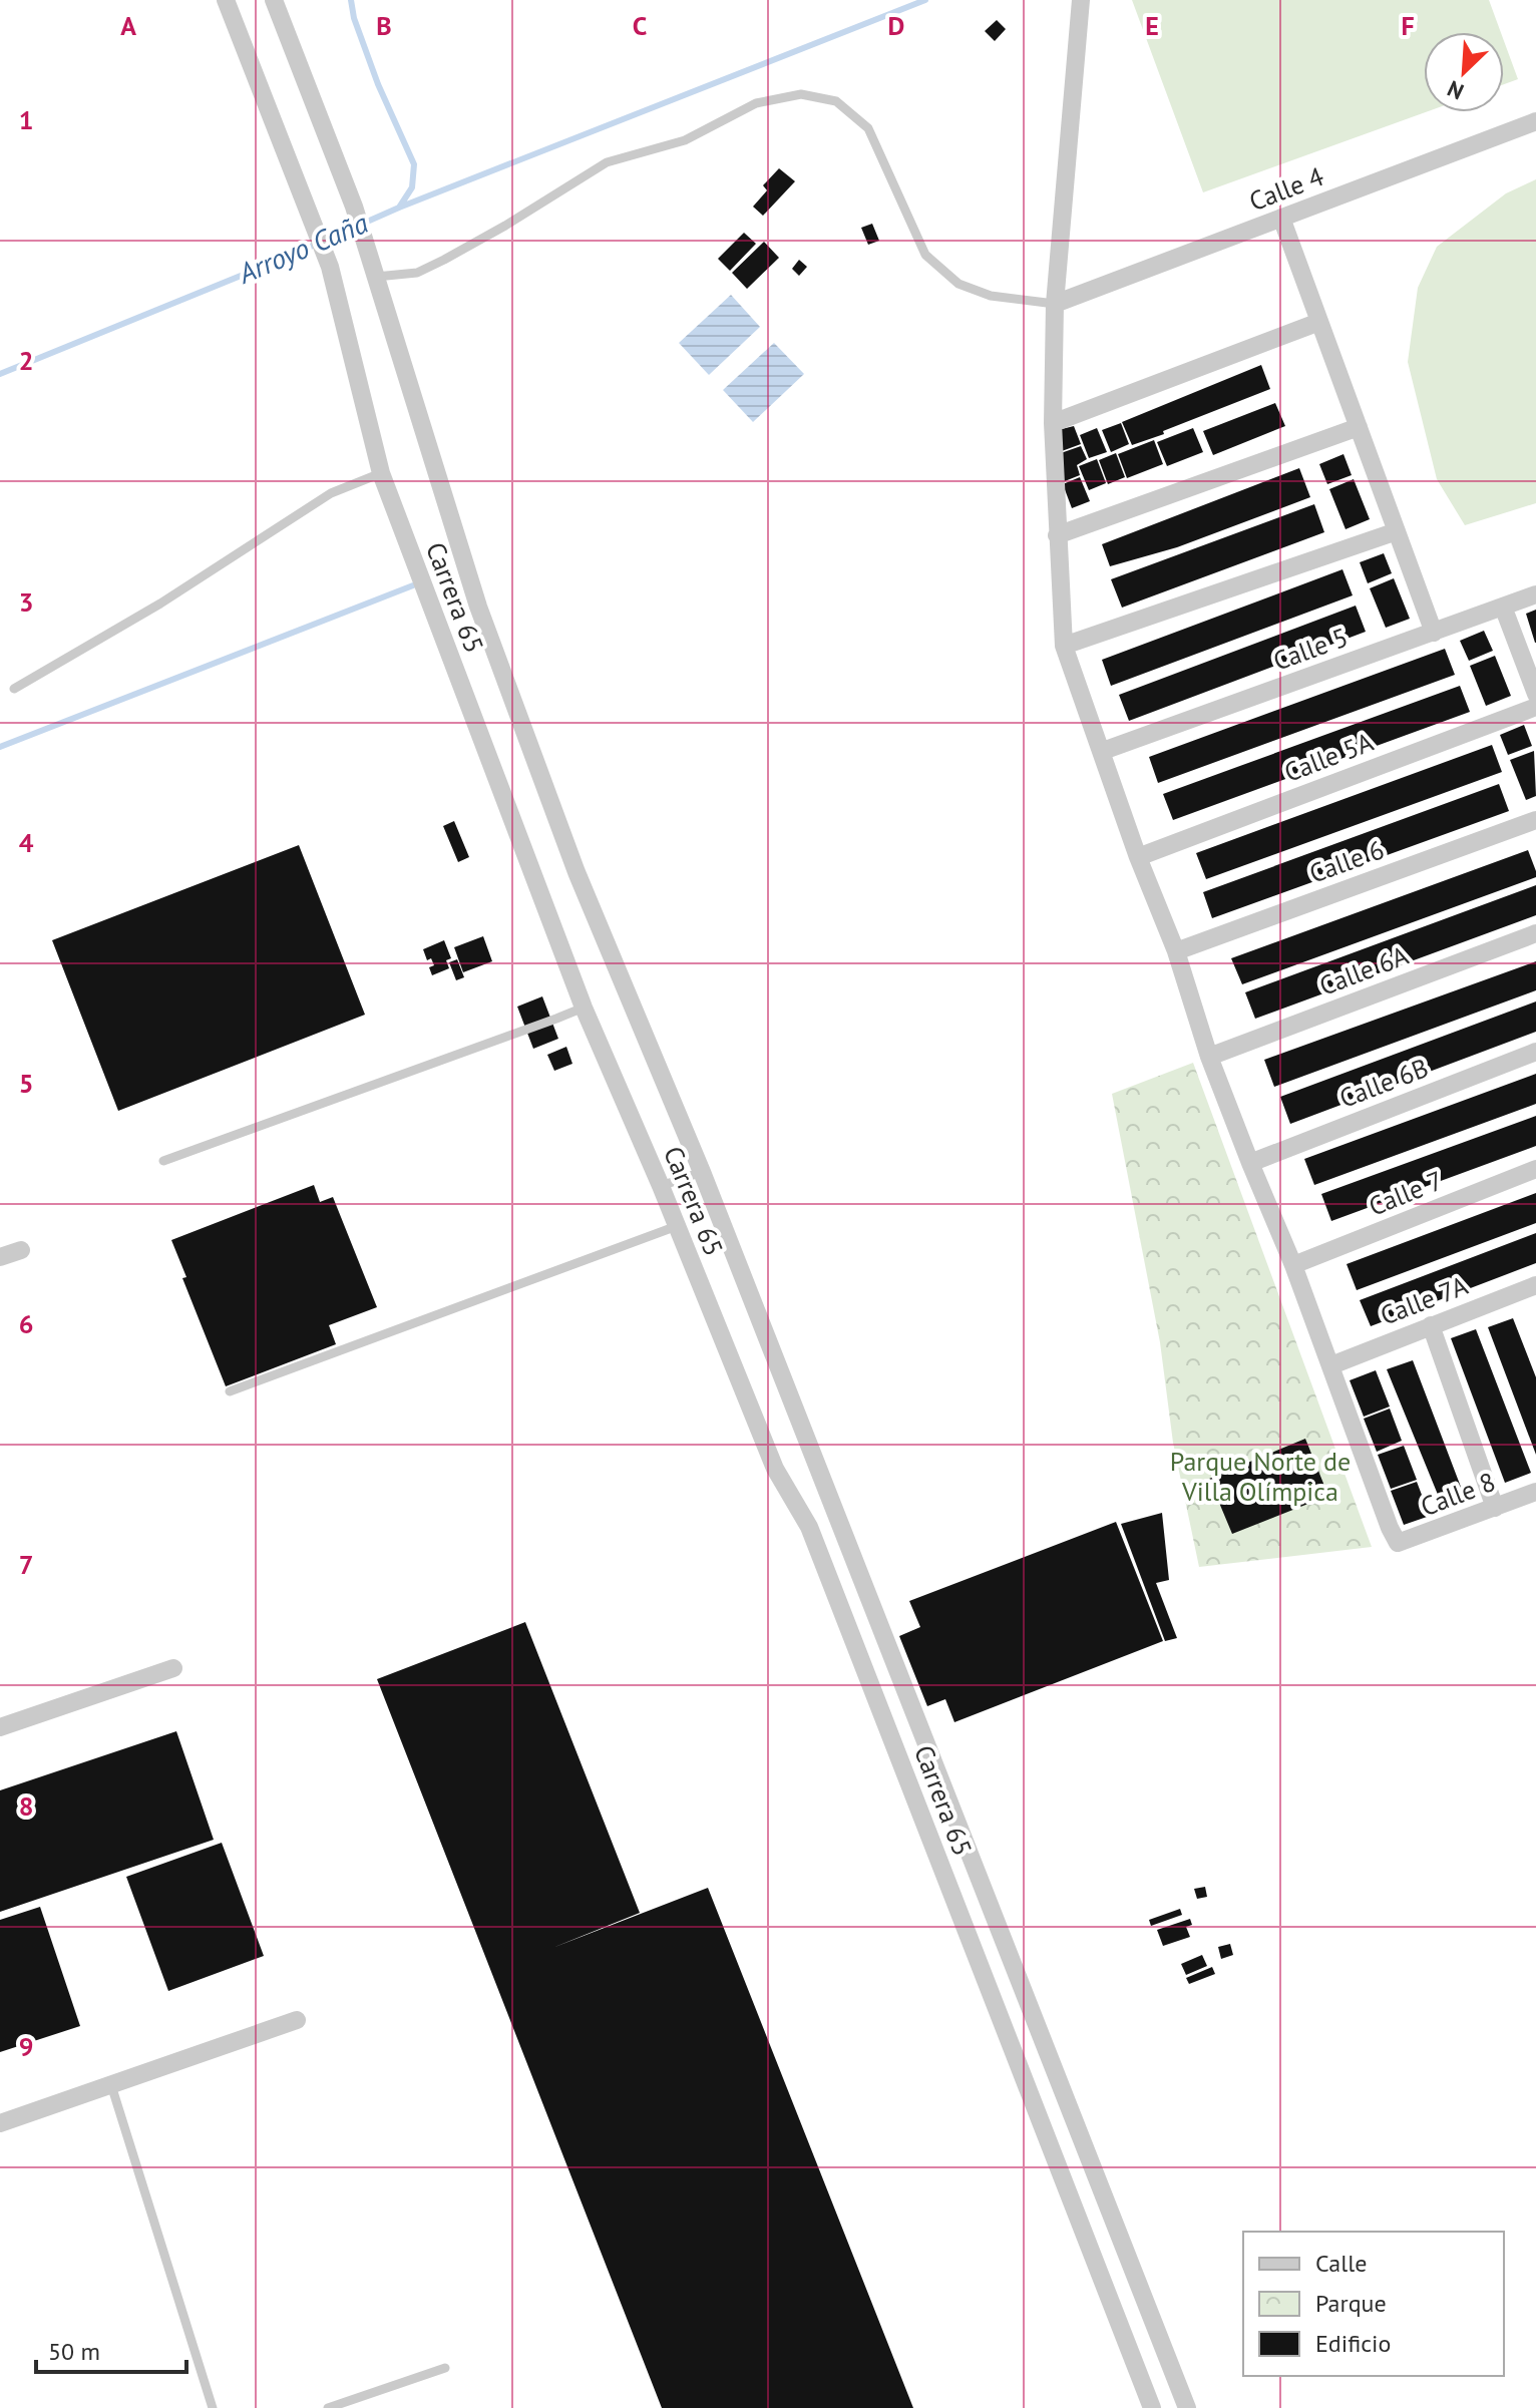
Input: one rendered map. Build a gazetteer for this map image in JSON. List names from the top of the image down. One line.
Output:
{"streets":{"street":["Calle 4","Carrera 65","Calle 5","Calle 5A","Calle 6","Calle 6A","Calle 6B","Calle 7","Calle 7A","Calle 8"]},"crossings":[["Calle 7A","Calle 8"]],"water":["Arroyo Caña"],"parks":["Parque Norte de Villa Olímpica"],"legend":["Calle","Parque","Edificio"],"scale_bar":"50 m","north":"bottom left","grid":{"columns":["A","B","C","D","E","F"],"rows":["1","2","3","4","5","6","7","8","9"]}}
